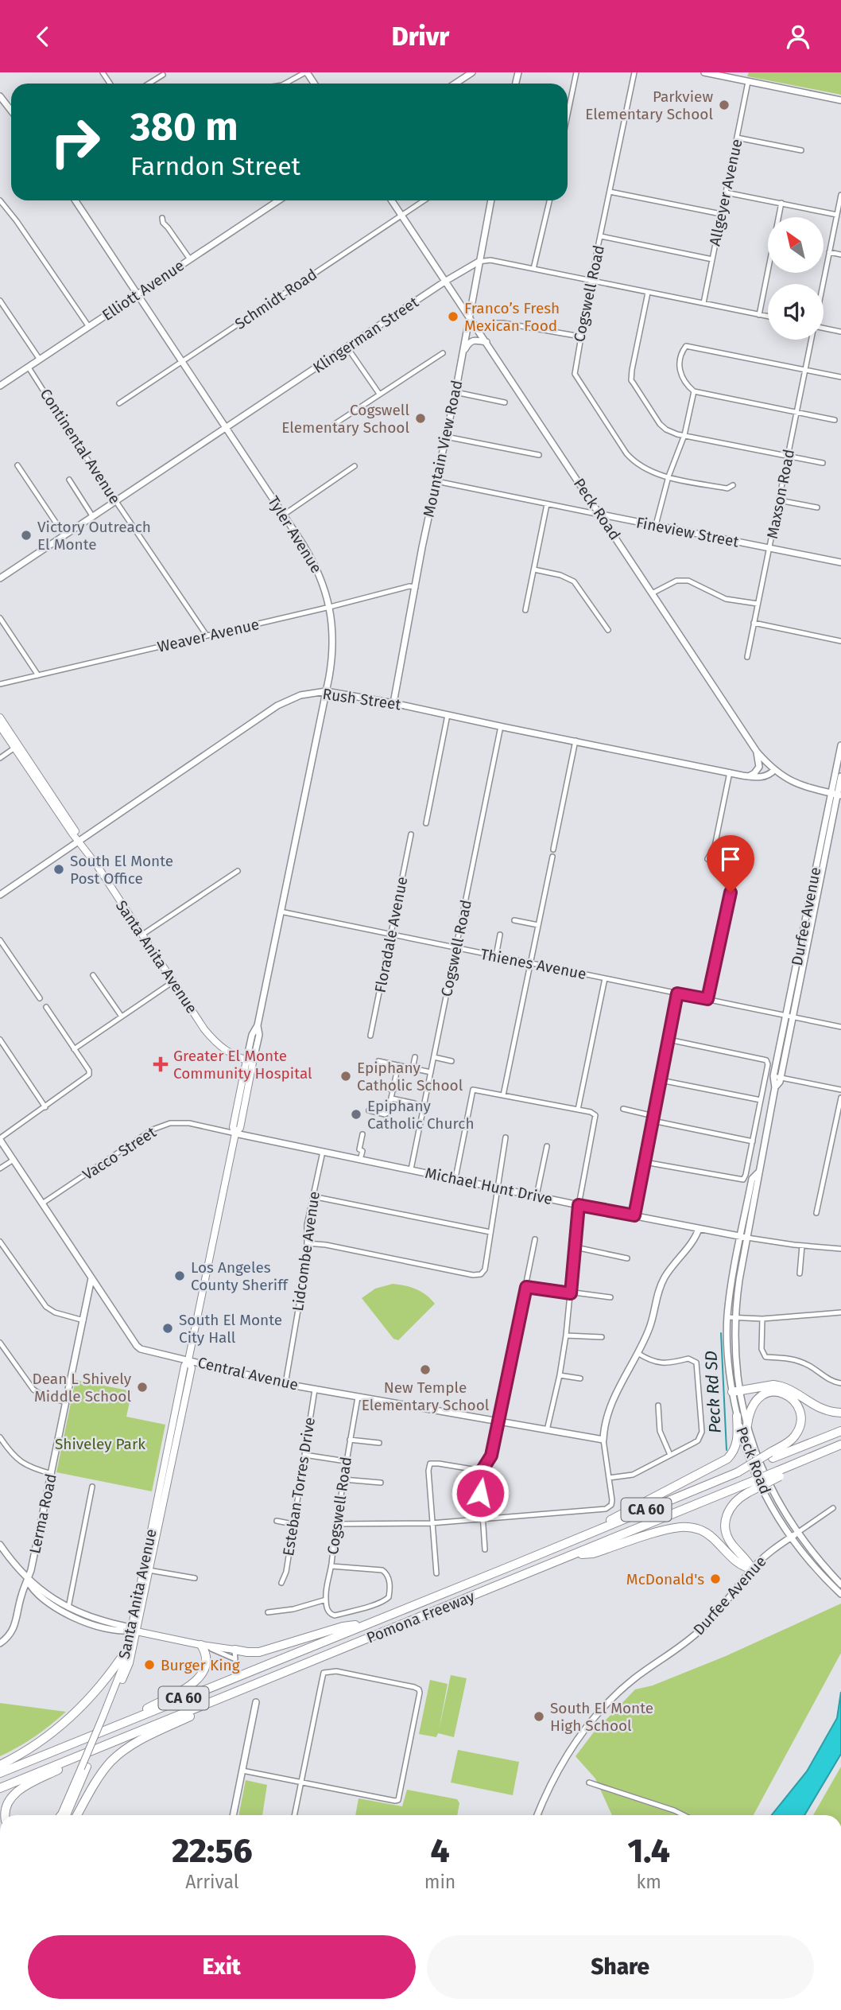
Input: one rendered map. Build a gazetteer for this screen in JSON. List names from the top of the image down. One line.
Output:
{"streets":{"highway":["CA 60","Pomona Freeway"],"main road":["Santa Anita Avenue"],"street":["Allgeyer Avenue","Elliott Avenue","Cogswell Road","Schmidt Road","Klingerman Street","Continental Avenue","Mountain View Road","Maxson Road","Peck Road","Fineview Street","Tyler Avenue","Weaver Avenue","Rush Street","Durfee Avenue","Floradale Avenue","Thienes Avenue","Vacco Street","Michael Hunt Drive","Lidcombe Avenue","Central Avenue","Esteban Torres Drive","Lerma Road"]},"crossings":[["Elliott Avenue","Continental Avenue"],["Elliott Avenue","Tyler Avenue"],["Cogswell Road","Rush Street"],["Cogswell Road","Thienes Avenue"],["Cogswell Road","Michael Hunt Drive"],["Cogswell Road","Central Avenue"],["Schmidt Road","Peck Road"],["Schmidt Road","Tyler Avenue"],["Klingerman Street","Continental Avenue"],["Klingerman Street","Mountain View Road"],["Klingerman Street","Peck Road"],["Klingerman Street","Tyler Avenue"],["Continental Avenue","Weaver Avenue"],["Mountain View Road","Peck Road"],["Mountain View Road","Fineview Street"],["Mountain View Road","Weaver Avenue"],["Mountain View Road","Rush Street"],["Maxson Road","Fineview Street"],["Peck Road","Fineview Street"],["Peck Road","Rush Street"],["Peck Road","Durfee Avenue"],["Peck Road","Michael Hunt Drive"],["Tyler Avenue","Weaver Avenue"],["Tyler Avenue","Rush Street"],["Tyler Avenue","Santa Anita Avenue"],["Tyler Avenue","Thienes Avenue"],["Rush Street","Santa Anita Avenue"],["Durfee Avenue","Thienes Avenue"],["Durfee Avenue","Michael Hunt Drive"],["Floradale Avenue","Thienes Avenue"],["Santa Anita Avenue","Vacco Street"],["Santa Anita Avenue","Michael Hunt Drive"],["Santa Anita Avenue","Central Avenue"],["Vacco Street","Michael Hunt Drive"],["Vacco Street","Central Avenue"],["Michael Hunt Drive","Lidcombe Avenue"],["Lidcombe Avenue","Central Avenue"],["Central Avenue","Esteban Torres Drive"],["Central Avenue","Lerma Road"]],"water":["Peck Rd SD"],"parks":["Shiveley Park"],"places":{"other":["Parkview Elementary School","Franco’s Fresh Mexican Food","Cogswell Elementary School","Victory Outreach El Monte","South El Monte Post Office","Epiphany Catholic School","Epiphany Catholic Church","Los Angeles County Sheriff","South El Monte City Hall","New Temple Elementary School","Dean L Shively Middle School","McDonald's","Burger King","South El Monte High School"],"health":["Greater El Monte Community Hospital"]},"north":"top left","page":{"header":"Drivr","turn":["380 m","Farndon Street"],"eta":["22:56","Arrival","4","min","1.4","km"],"buttons":["Exit","Share"]}}
